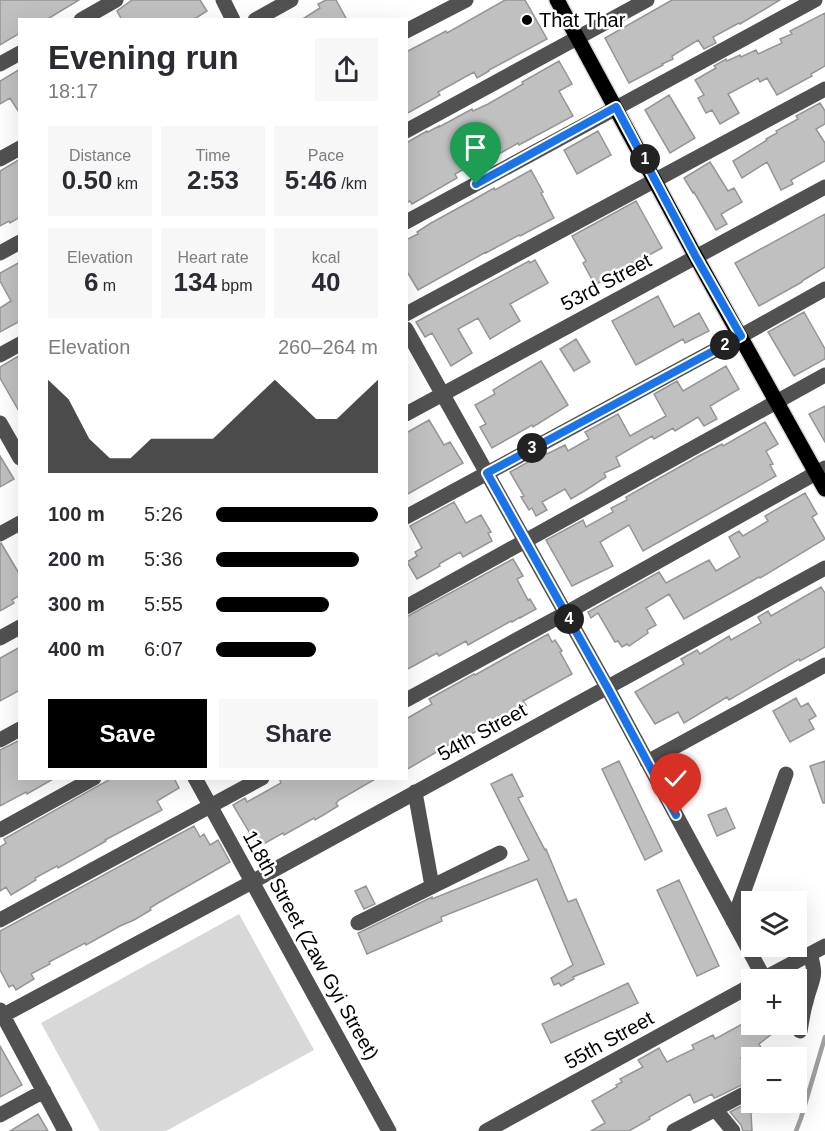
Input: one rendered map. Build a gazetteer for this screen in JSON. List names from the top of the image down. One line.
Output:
{"streets":{"street":["53rd Street","54th Street","118th Street (Zaw Gyi Street)","55th Street"]},"crossings":[["54th Street","118th Street (Zaw Gyi Street)"]],"places":["That Thar"],"page":{"heading":["Evening run","18:17"],"stats":[["Distance","0.50 km"],["Time","2:53"],["Pace","5:46 /km"],["Elevation","6 m"],["Heart rate","134 bpm"],["kcal","40"]],"pins":["1","2","3","4"],"chart":["Elevation","260–264 m"],"list":[{"name":"100 m","note":"5:26"},{"name":"200 m","note":"5:36"},{"name":"300 m","note":"5:55"},{"name":"400 m","note":"6:07"}],"buttons":["Save","Share"],"map_buttons":["+","−"]}}
